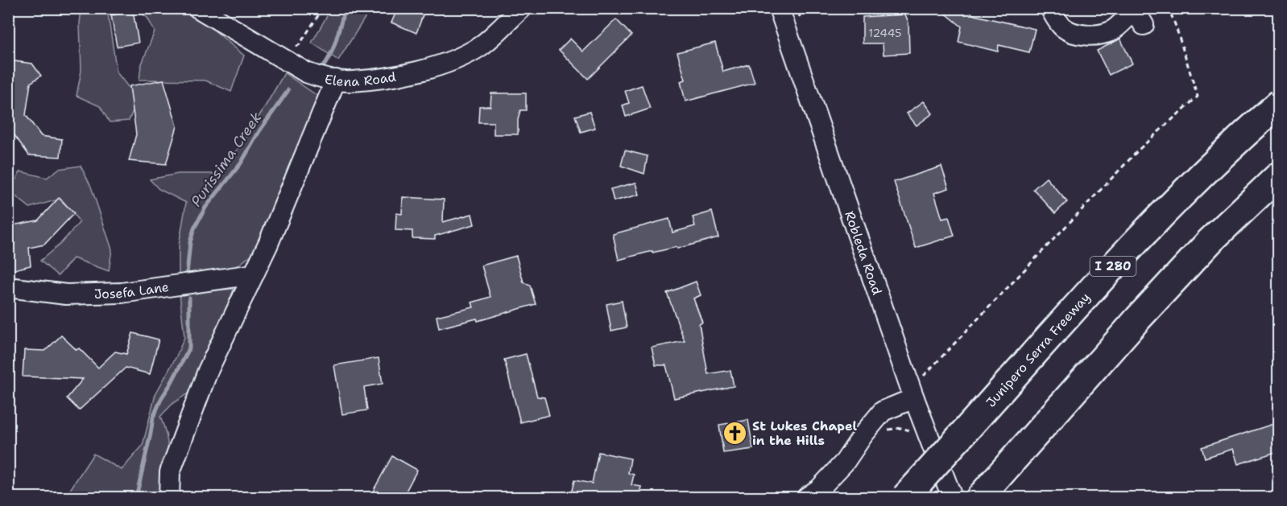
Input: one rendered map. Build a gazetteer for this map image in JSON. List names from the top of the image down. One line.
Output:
{"streets":{"highway":["I 280","Junipero Serra Freeway"],"street":["Elena Road","Robleda Road","Josefa Lane"]},"water":["Purissima Creek"],"places":{"church":["St Lukes Chapel in the Hills"]},"house_numbers":["12445"]}
